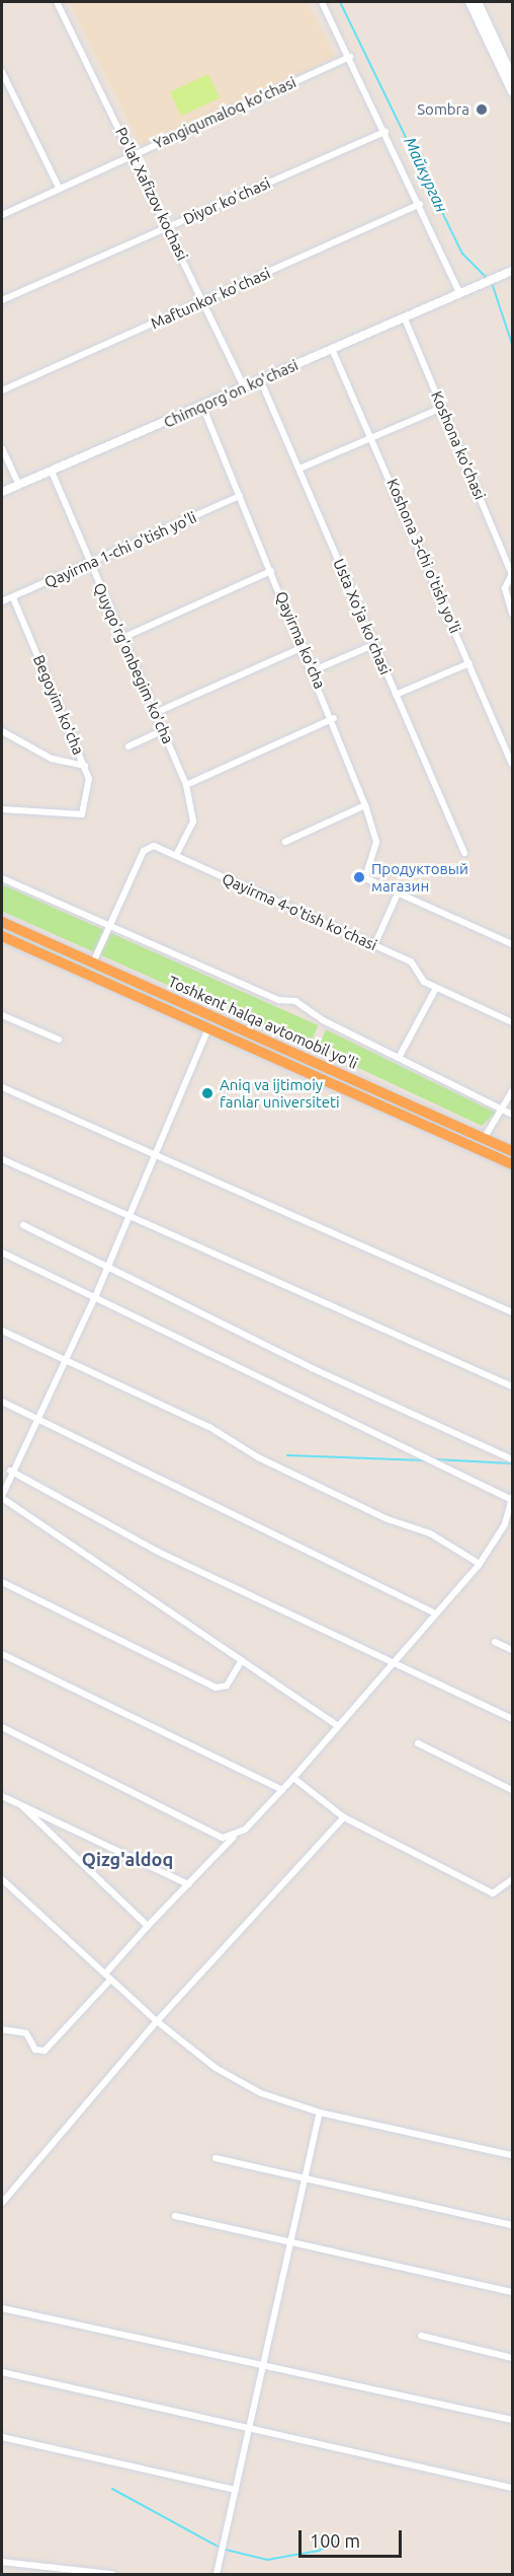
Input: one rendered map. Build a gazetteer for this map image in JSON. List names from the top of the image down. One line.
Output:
{"streets":{"highway":["Toshkent halqa avtomobil yo'li"],"street":["Yangiqumaloq ko'chasi","Po'lat Xafizov kochasi","Diyor ko'chasi","Maftunkor ko'chasi","Chimqorg'on ko'chasi","Koshona ko'chasi","Qayirma 1-chi o'tish yo'li","Koshona 3-chi o'tish yo'li","Usta Xo'ja ko'chasi","Qayirma ko'cha","Quyqo'rg'onbegim ko'cha","Begoyim ko'cha","Qayirma 4-o'tish ko'chasi"]},"crossings":[["Yangiqumaloq ko'chasi","Po'lat Xafizov kochasi"],["Po'lat Xafizov kochasi","Diyor ko'chasi"],["Po'lat Xafizov kochasi","Maftunkor ko'chasi"],["Po'lat Xafizov kochasi","Chimqorg'on ko'chasi"],["Chimqorg'on ko'chasi","Koshona ko'chasi"],["Chimqorg'on ko'chasi","Koshona 3-chi o'tish yo'li"],["Chimqorg'on ko'chasi","Usta Xo'ja ko'chasi"],["Chimqorg'on ko'chasi","Qayirma ko'cha"],["Chimqorg'on ko'chasi","Quyqo'rg'onbegim ko'cha"],["Qayirma 1-chi o'tish yo'li","Qayirma ko'cha"],["Qayirma 1-chi o'tish yo'li","Quyqo'rg'onbegim ko'cha"],["Qayirma 1-chi o'tish yo'li","Begoyim ko'cha"],["Quyqo'rg'onbegim ko'cha","Qayirma 4-o'tish ko'chasi"]],"districts":["Qizg'aldoq"],"water":["Майкурган"],"places":["Sombra","Продуктовый магазин","Aniq va ijtimoiy fanlar universiteti"],"scale_bar":"100 m"}
